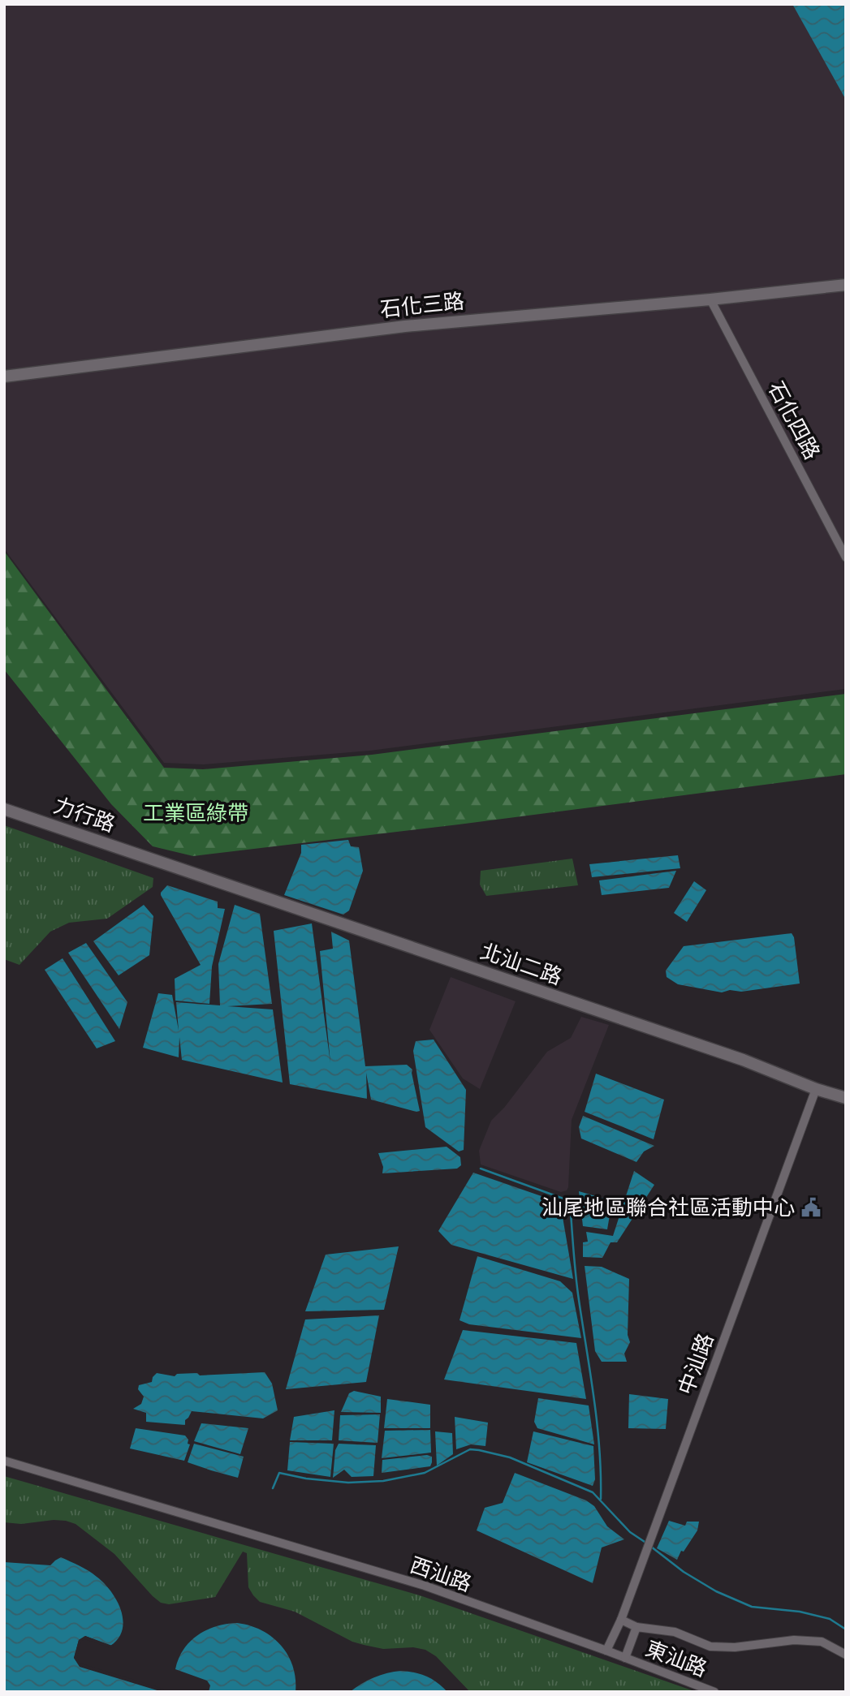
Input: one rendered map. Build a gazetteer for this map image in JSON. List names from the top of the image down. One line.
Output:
{"streets":{"street":["石化三路","石化四路","力行路","北汕二路","中汕路","西汕路","東汕路"]},"crossings":[["石化三路","石化四路"],["力行路","北汕二路"],["北汕二路","中汕路"],["中汕路","西汕路"],["西汕路","東汕路"]],"parks":["工業區綠帶"],"places":{"public building":["汕尾地區聯合社區活動中心"]}}
